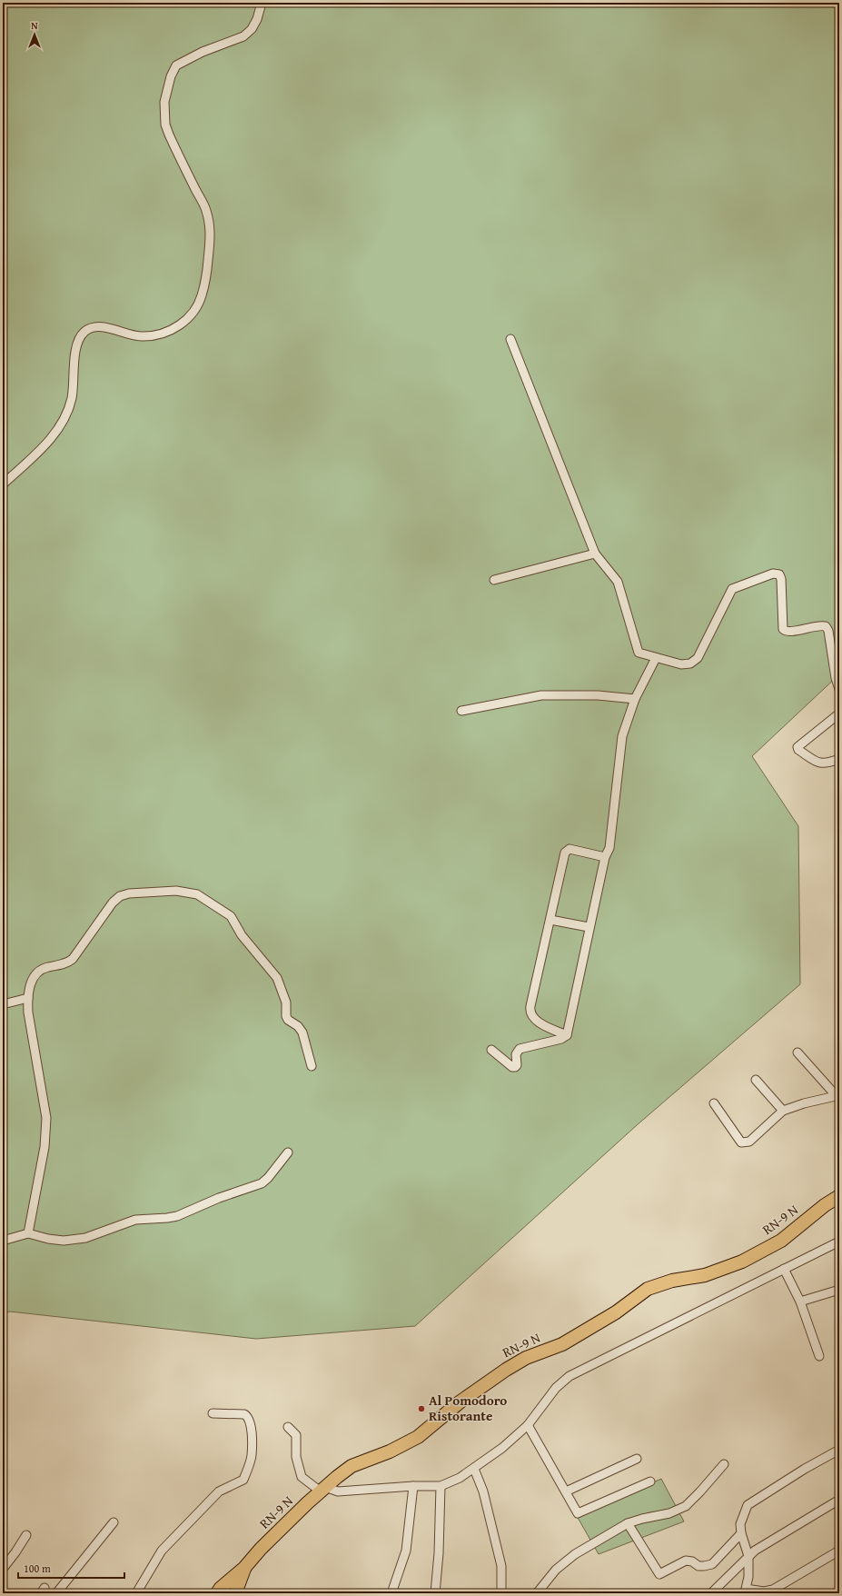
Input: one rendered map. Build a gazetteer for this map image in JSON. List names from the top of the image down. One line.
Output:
{"streets":{"main road":["RN-9 N"]},"places":["Al Pomodoro Ristorante"],"scale_bar":"100 m","north":"top"}
